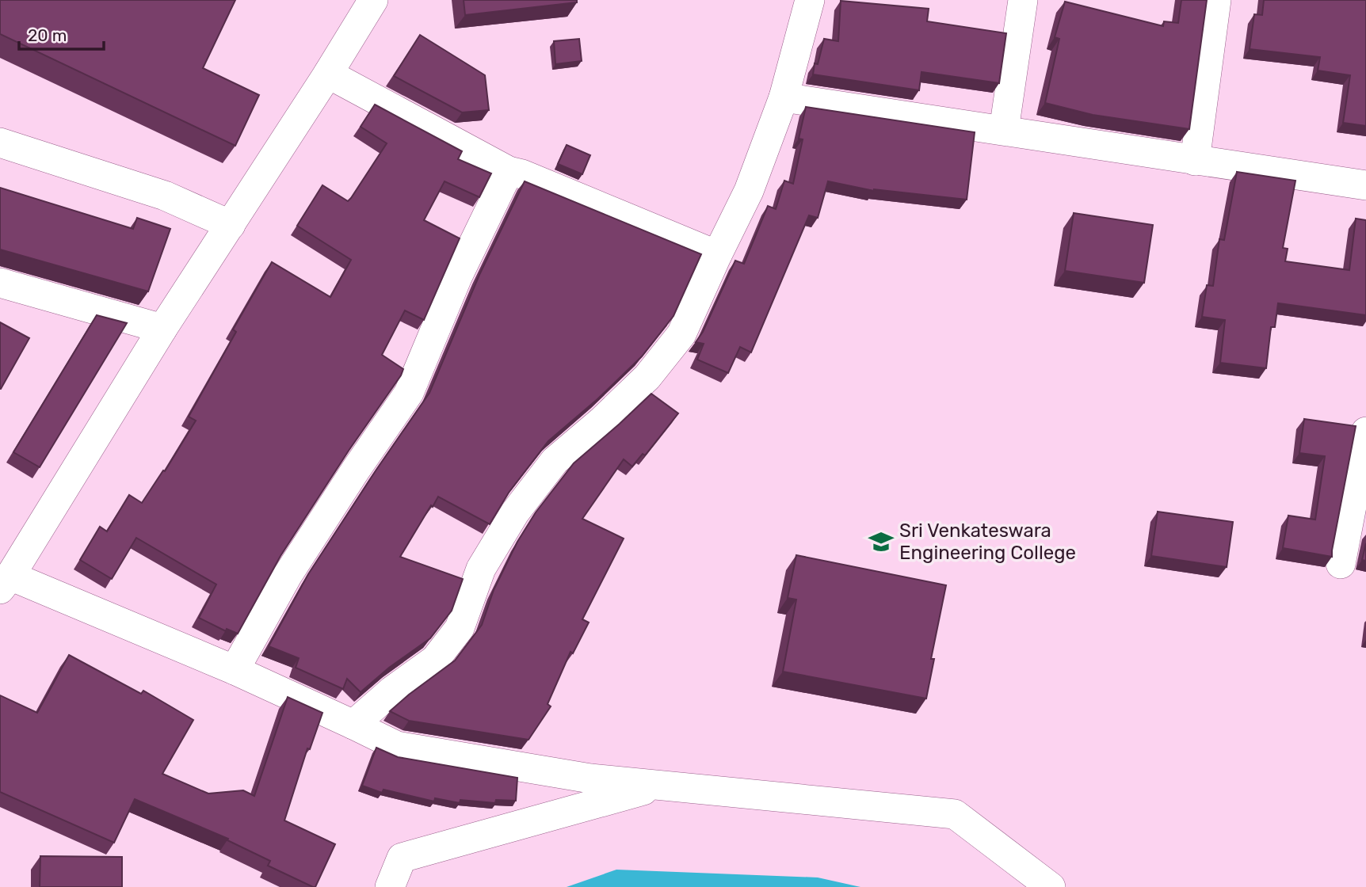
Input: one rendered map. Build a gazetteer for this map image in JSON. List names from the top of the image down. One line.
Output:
{"places":{"school or university":["Sri Venkateswara Engineering College"]},"scale_bar":"20 m"}
